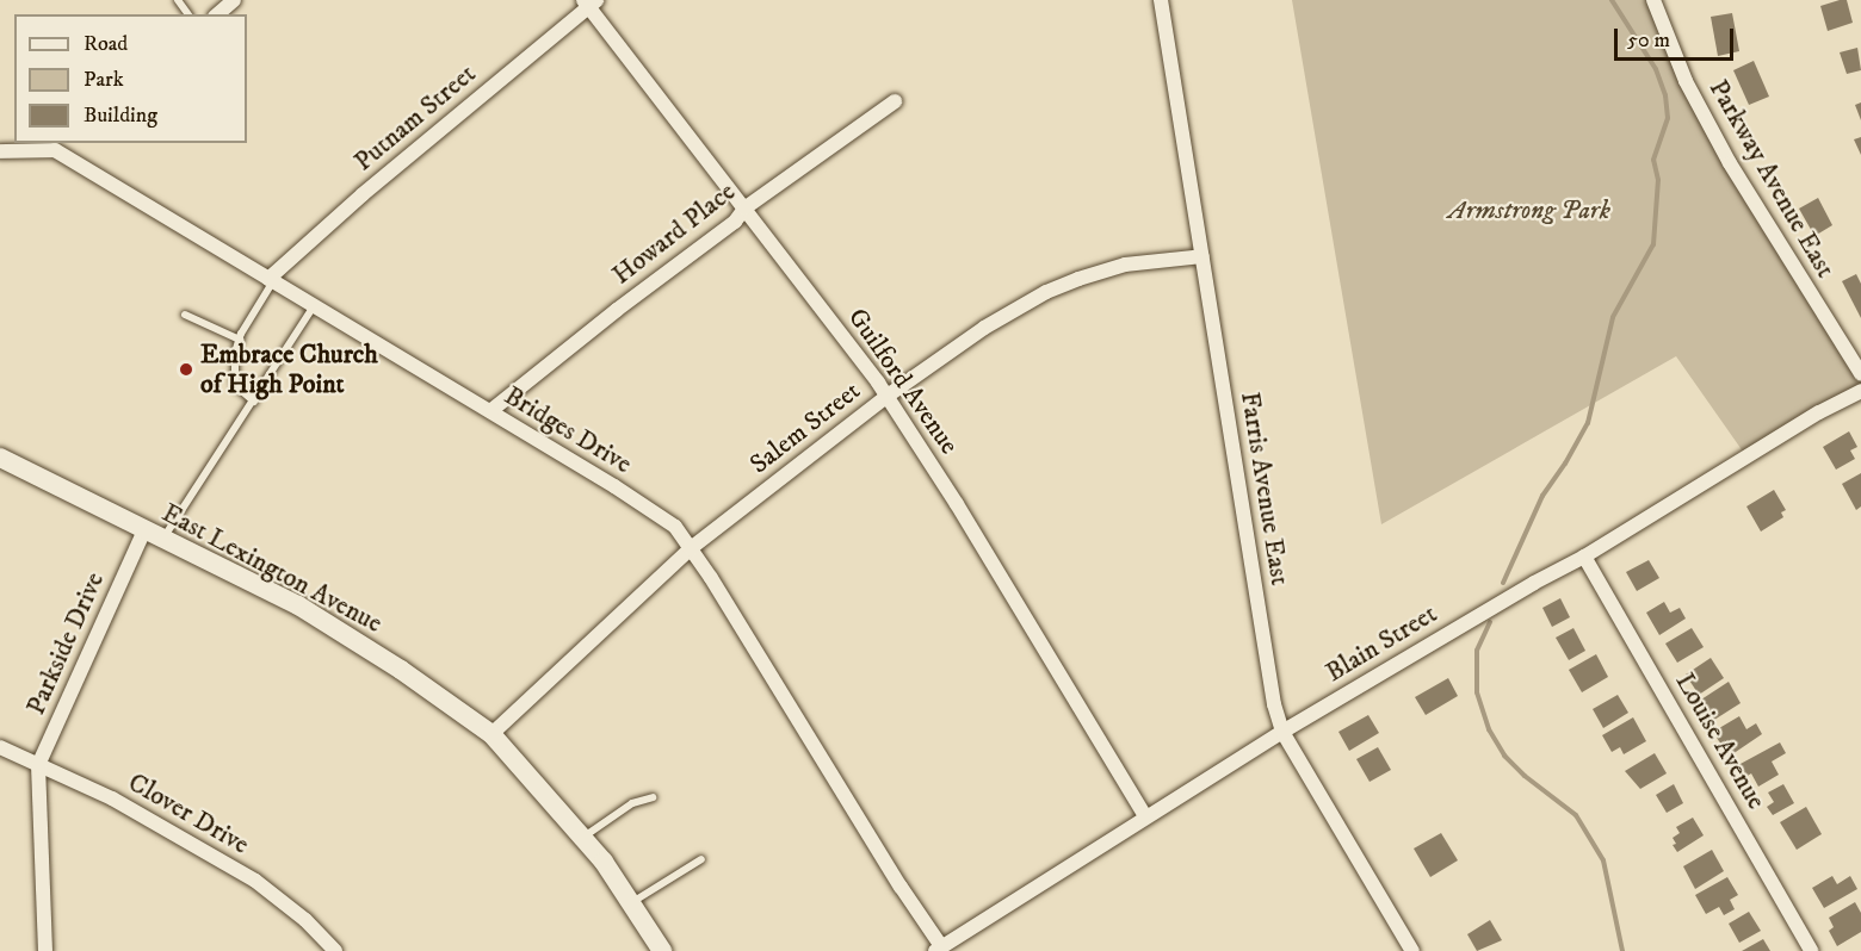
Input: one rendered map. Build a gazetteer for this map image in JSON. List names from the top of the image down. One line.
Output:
{"streets":{"main road":["East Lexington Avenue"],"street":["Putnam Street","Parkway Avenue East","Howard Place","Guilford Avenue","Salem Street","Bridges Drive","Farris Avenue East","Parkside Drive","Blain Street","Louise Avenue","Clover Drive"]},"crossings":[["Putnam Street","Guilford Avenue"],["Putnam Street","Bridges Drive"],["Howard Place","Guilford Avenue"],["Howard Place","Bridges Drive"],["Guilford Avenue","Salem Street"],["Guilford Avenue","Blain Street"],["Salem Street","Bridges Drive"],["Salem Street","Farris Avenue East"],["Salem Street","East Lexington Avenue"],["Bridges Drive","Blain Street"],["Farris Avenue East","Blain Street"],["East Lexington Avenue","Parkside Drive"],["Parkside Drive","Clover Drive"],["Blain Street","Louise Avenue"]],"parks":["Armstrong Park"],"places":["Embrace Church of High Point"],"legend":["Road","Park","Building"],"scale_bar":"50 m"}
